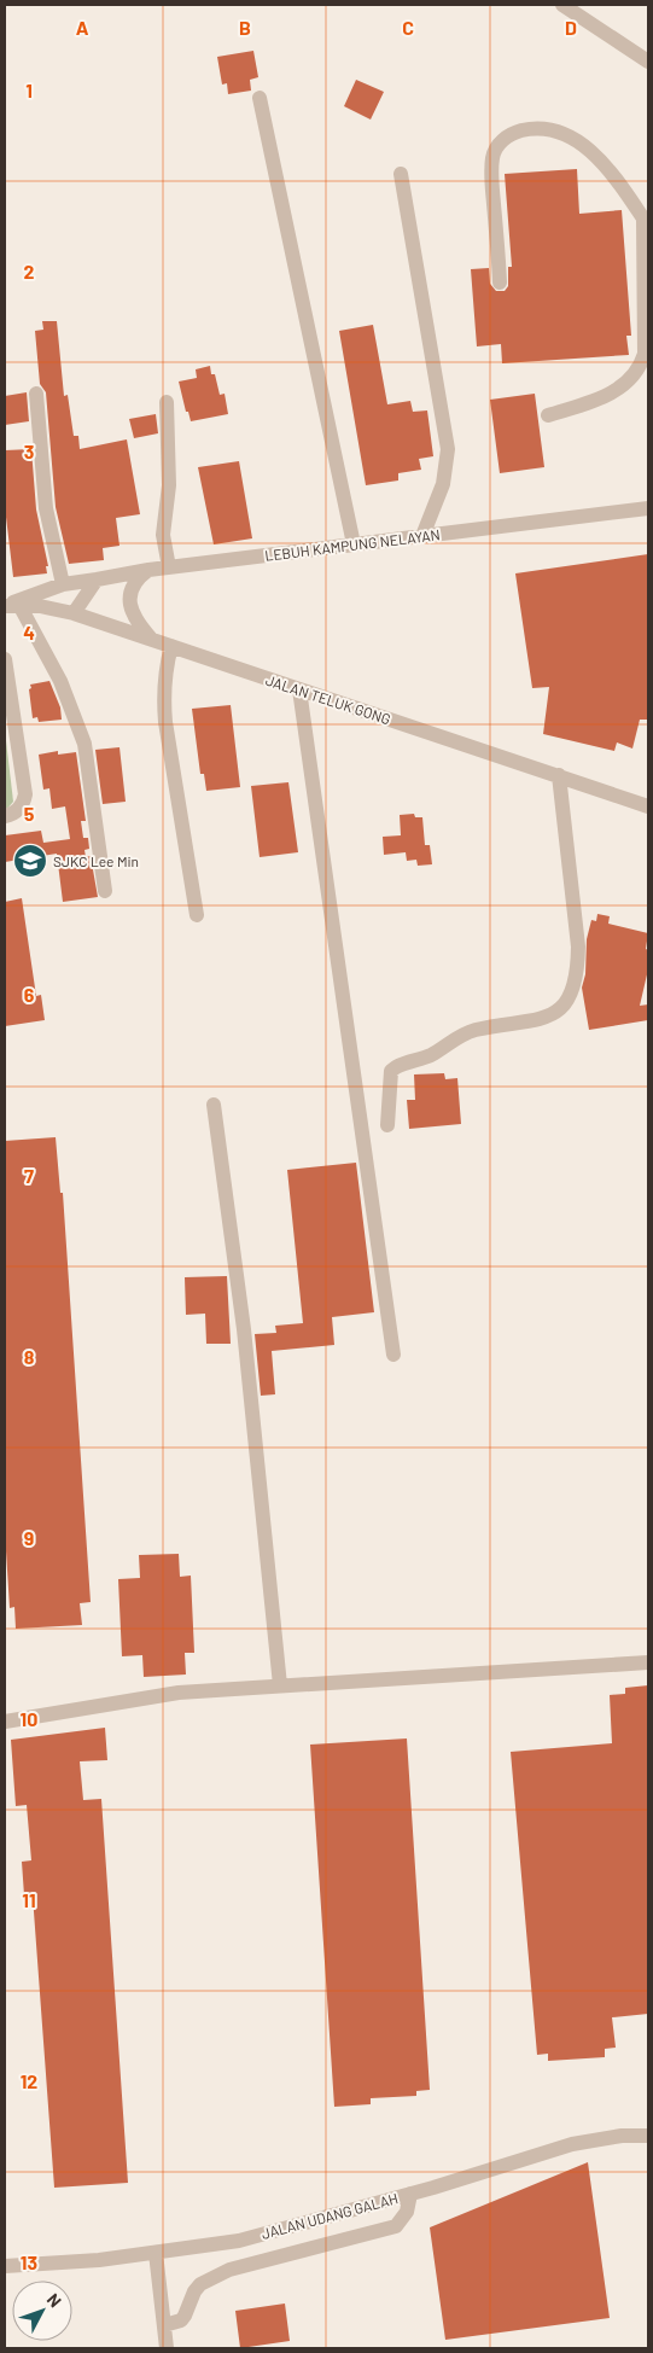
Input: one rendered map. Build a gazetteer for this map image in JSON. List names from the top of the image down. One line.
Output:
{"streets":{"street":["LEBUH KAMPUNG NELAYAN","JALAN TELUK GONG","JALAN UDANG GALAH"]},"crossings":[["LEBUH KAMPUNG NELAYAN","JALAN TELUK GONG"]],"places":{"school or university":["SJKC Lee Min"]},"north":"top right","grid":{"columns":["A","B","C","D"],"rows":["1","2","3","4","5","6","7","8","9","10","11","12","13"]}}
